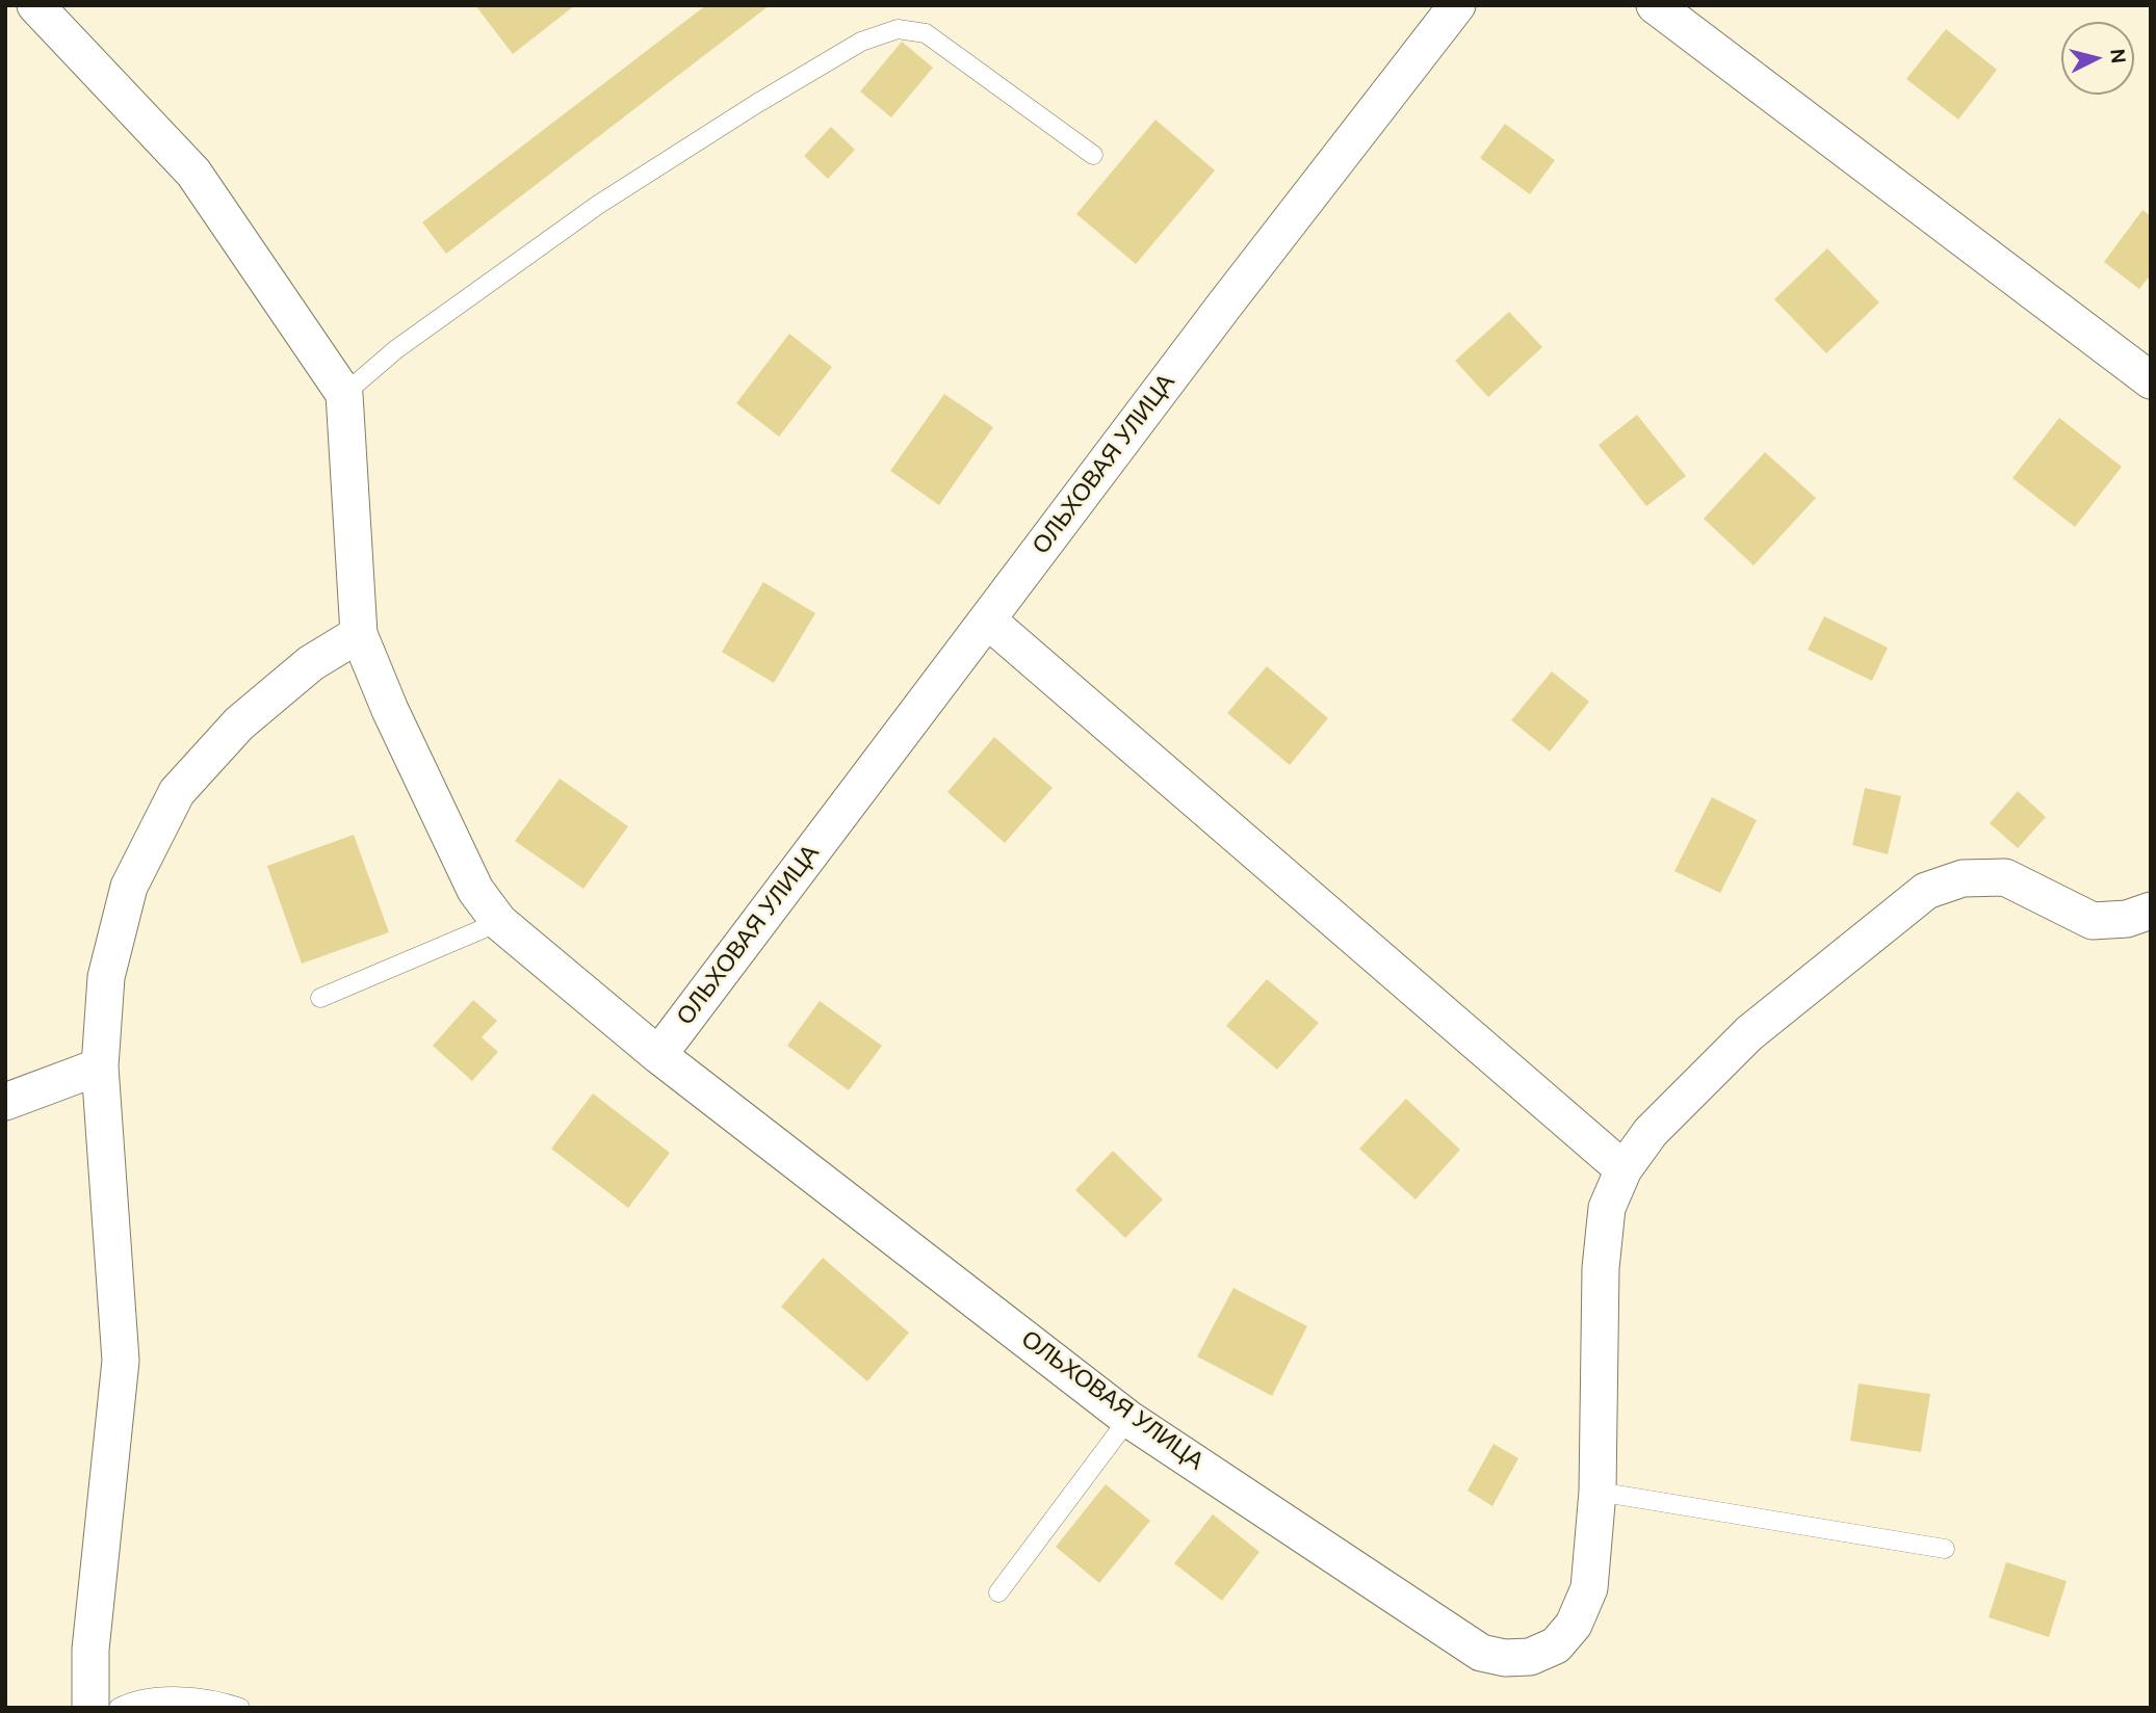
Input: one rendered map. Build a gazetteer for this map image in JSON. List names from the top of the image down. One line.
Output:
{"streets":{"street":["ОЛЬХОВАЯ УЛИЦА"]},"north":"right"}
